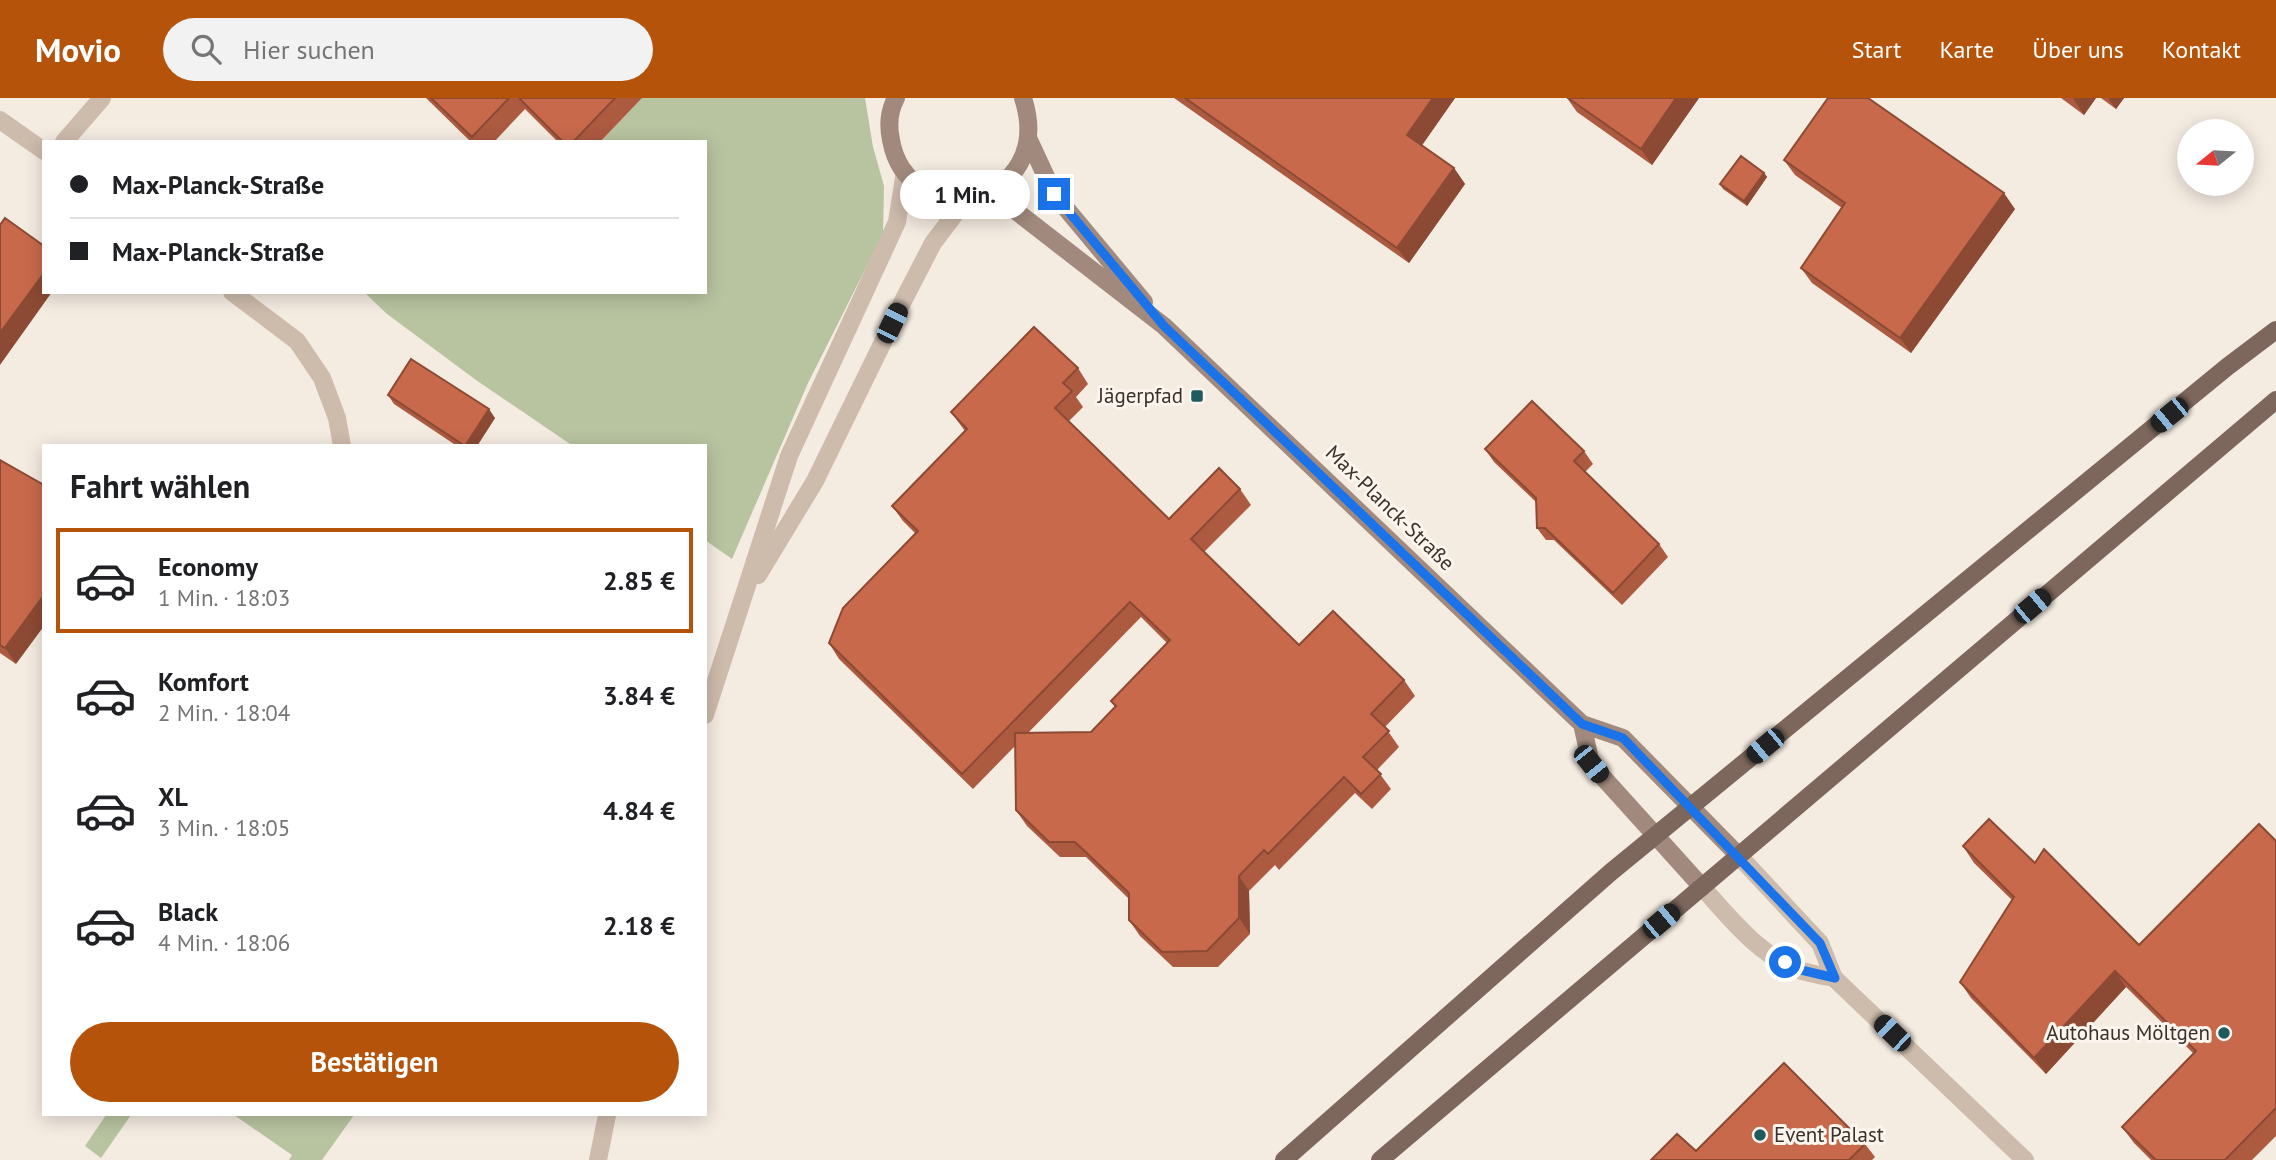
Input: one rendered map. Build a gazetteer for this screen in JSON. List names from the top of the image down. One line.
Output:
{"streets":{"main road":["Max-Planck-Straße"]},"places":{"transit":["Jägerpfad"],"other":["Autohaus Möltgen","Event Palast"]},"north":"left","page":{"header":"Movio","search":"Hier suchen","nav":["Start","Karte","Über uns","Kontakt"],"banner":["Max-Planck-Straße","Max-Planck-Straße"],"bubble":"1 Min.","heading":"Fahrt wählen","list":[{"name":"Economy","note":"1 Min. · 18:03","value":"2.85 €"},{"name":"Komfort","note":"2 Min. · 18:04","value":"3.84 €"},{"name":"XL","note":"3 Min. · 18:05","value":"4.84 €"},{"name":"Black","note":"4 Min. · 18:06","value":"2.18 €"}],"buttons":"Bestätigen"}}
